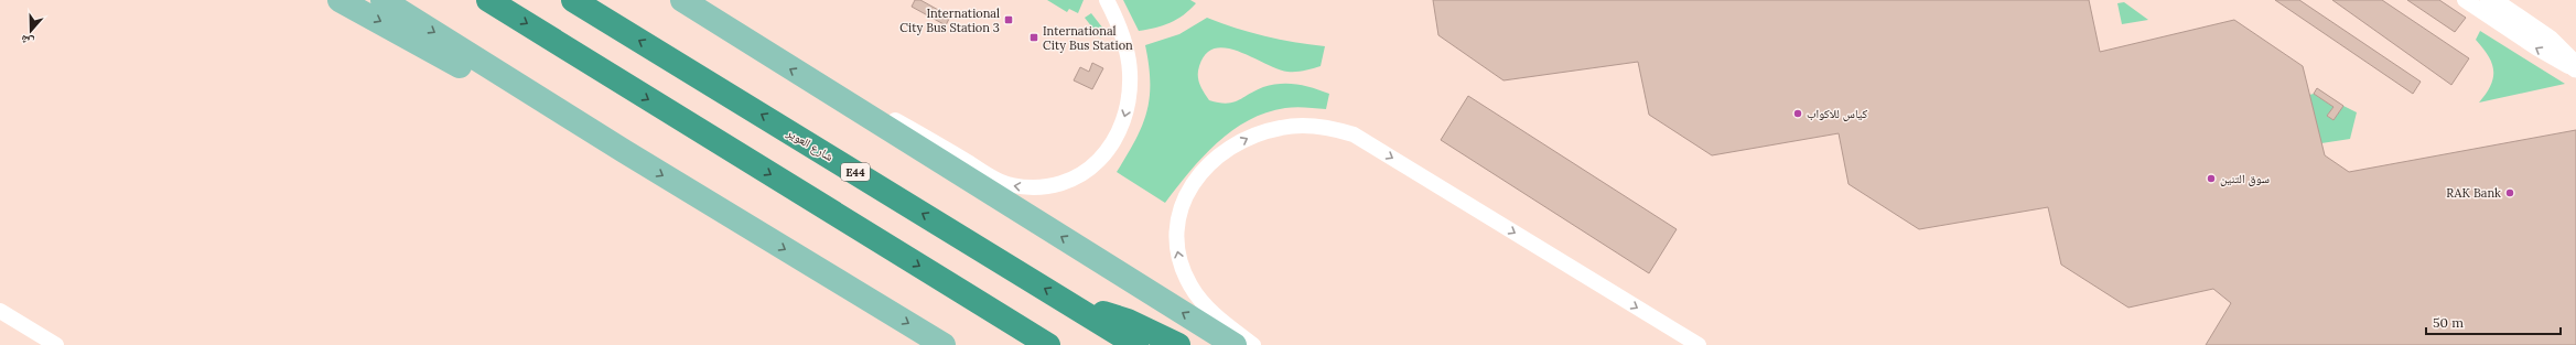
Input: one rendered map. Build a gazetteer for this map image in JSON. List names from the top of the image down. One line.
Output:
{"streets":{"highway":["شارع العوير","E44"]},"places":{"transit":["International City Bus Station 3","International City Bus Station"],"other":["كياس للاكواب","سوق التنين","RAK Bank"]},"scale_bar":"50 m","north":"bottom"}
